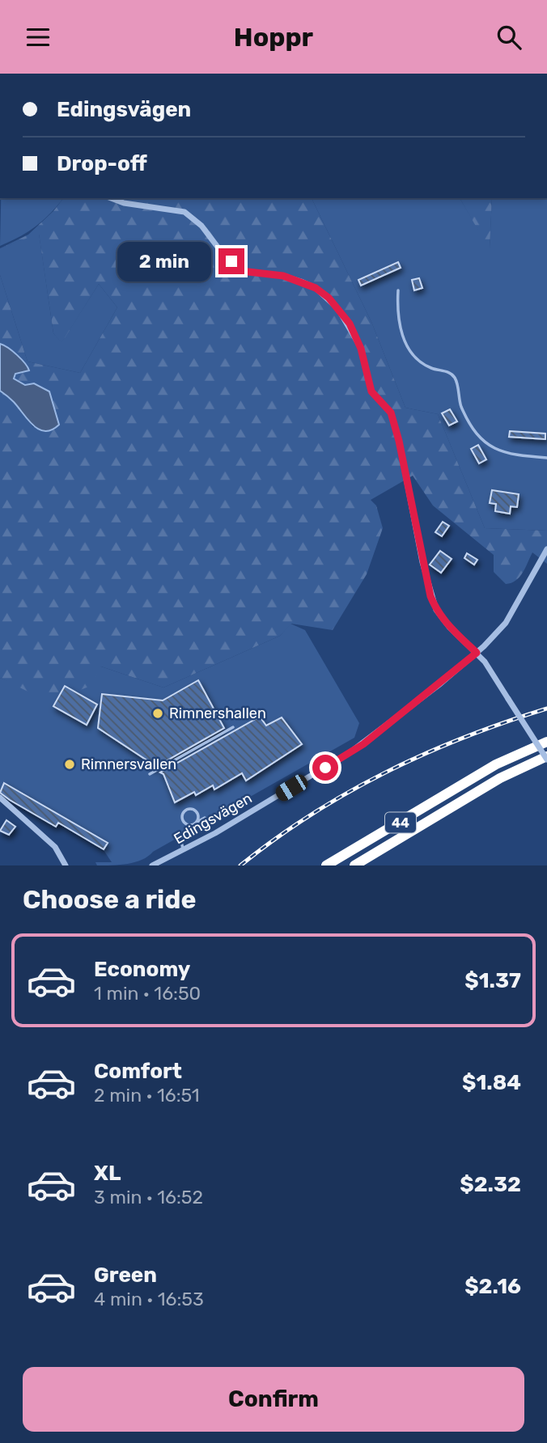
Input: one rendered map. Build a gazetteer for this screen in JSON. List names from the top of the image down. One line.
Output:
{"streets":{"highway":["44"],"street":["Edingsvägen"]},"places":["Rimnershallen","Rimnersvallen"],"page":{"header":"Hoppr","banner":["Edingsvägen","Drop-off"],"bubble":"2 min","heading":"Choose a ride","list":[{"name":"Economy","note":"1 min · 16:50","value":"$1.37"},{"name":"Comfort","note":"2 min · 16:51","value":"$1.84"},{"name":"XL","note":"3 min · 16:52","value":"$2.32"},{"name":"Green","note":"4 min · 16:53","value":"$2.16"}],"buttons":"Confirm"}}
